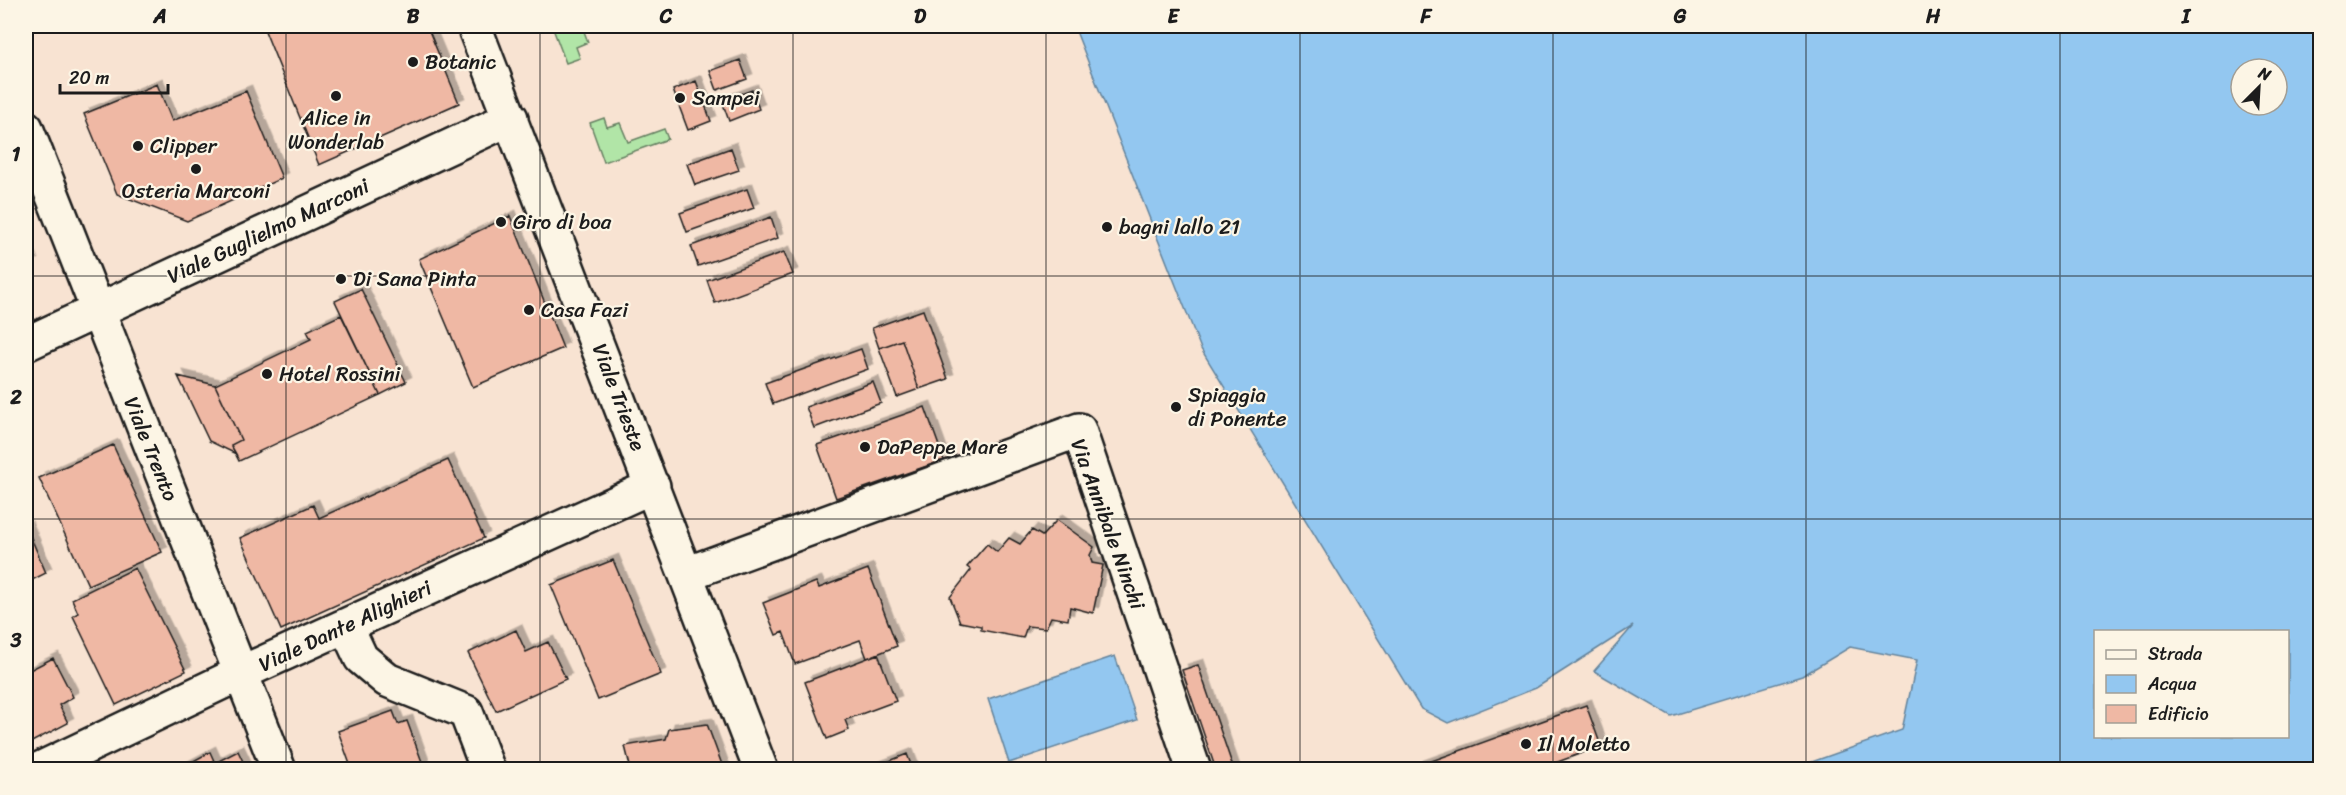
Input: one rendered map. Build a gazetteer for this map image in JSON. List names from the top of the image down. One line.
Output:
{"streets":{"street":["Viale Guglielmo Marconi","Viale Trieste","Viale Trento","Via Annibale Ninchi","Viale Dante Alighieri"]},"crossings":[["Viale Guglielmo Marconi","Viale Trieste"],["Viale Guglielmo Marconi","Viale Trento"],["Viale Trieste","Via Annibale Ninchi"],["Viale Trieste","Viale Dante Alighieri"],["Viale Trento","Viale Dante Alighieri"]],"places":["Botanic","Alice in Wonderlab","Sampei","Clipper","Osteria Marconi","Giro di boa","bagni lallo 21","Di Sana Pinta","Casa Fazi","Hotel Rossini","Spiaggia di Ponente","DaPeppe Mare","Il Moletto"],"legend":["Strada","Acqua","Edificio"],"scale_bar":"20 m","north":"top right","grid":{"columns":["A","B","C","D","E","F","G","H","I"],"rows":["1","2","3"]}}
